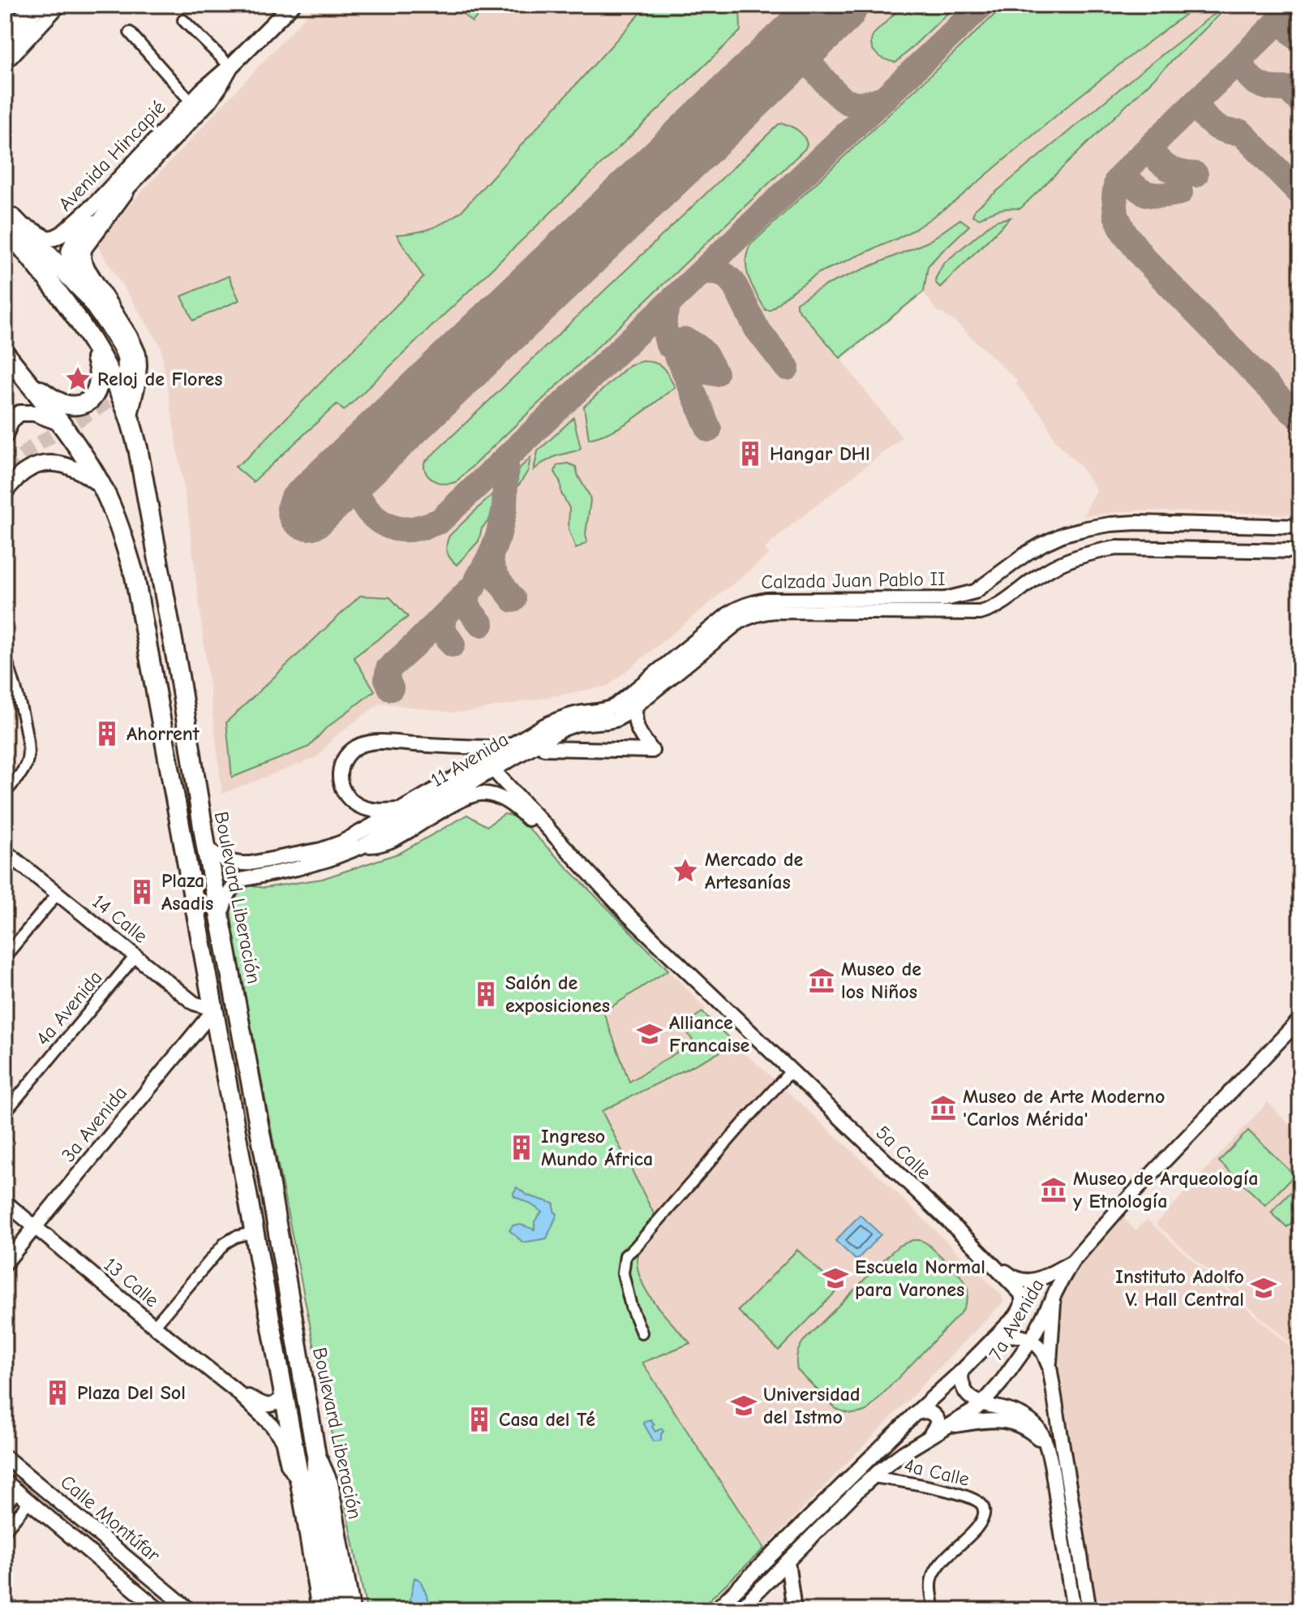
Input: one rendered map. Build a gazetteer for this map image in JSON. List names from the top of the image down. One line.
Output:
{"streets":{"highway":["Boulevard Liberación"],"main road":["Avenida Hincapié","Calzada Juan Pablo II","11 Avenida","14 Calle","3a Avenida","5a Calle","13 Calle","7a Avenida","Calle Montúfar"],"street":["4a Avenida","4a Calle"]},"crossings":[["Avenida Hincapié","Boulevard Liberación"],["Calzada Juan Pablo II","11 Avenida"],["11 Avenida","Boulevard Liberación"],["14 Calle","4a Avenida"],["14 Calle","3a Avenida"],["3a Avenida","13 Calle"],["5a Calle","7a Avenida"],["7a Avenida","4a Calle"]],"places":{"place":["Reloj de Flores","Mercado de Artesanías"],"building":["Hangar DHl","Ahorrent","Plaza Asadis","Salón de exposiciones","Ingreso Mundo África","Plaza Del Sol","Casa del Té"],"museum":["Museo de los Niños","Museo de Arte Moderno 'Carlos Mérida'","Museo de Arqueología y Etnología"],"school or university":["Alliance Francaise","Escuela Normal para Varones","Instituto Adolfo V. Hall Central","Universidad del Istmo"]}}
